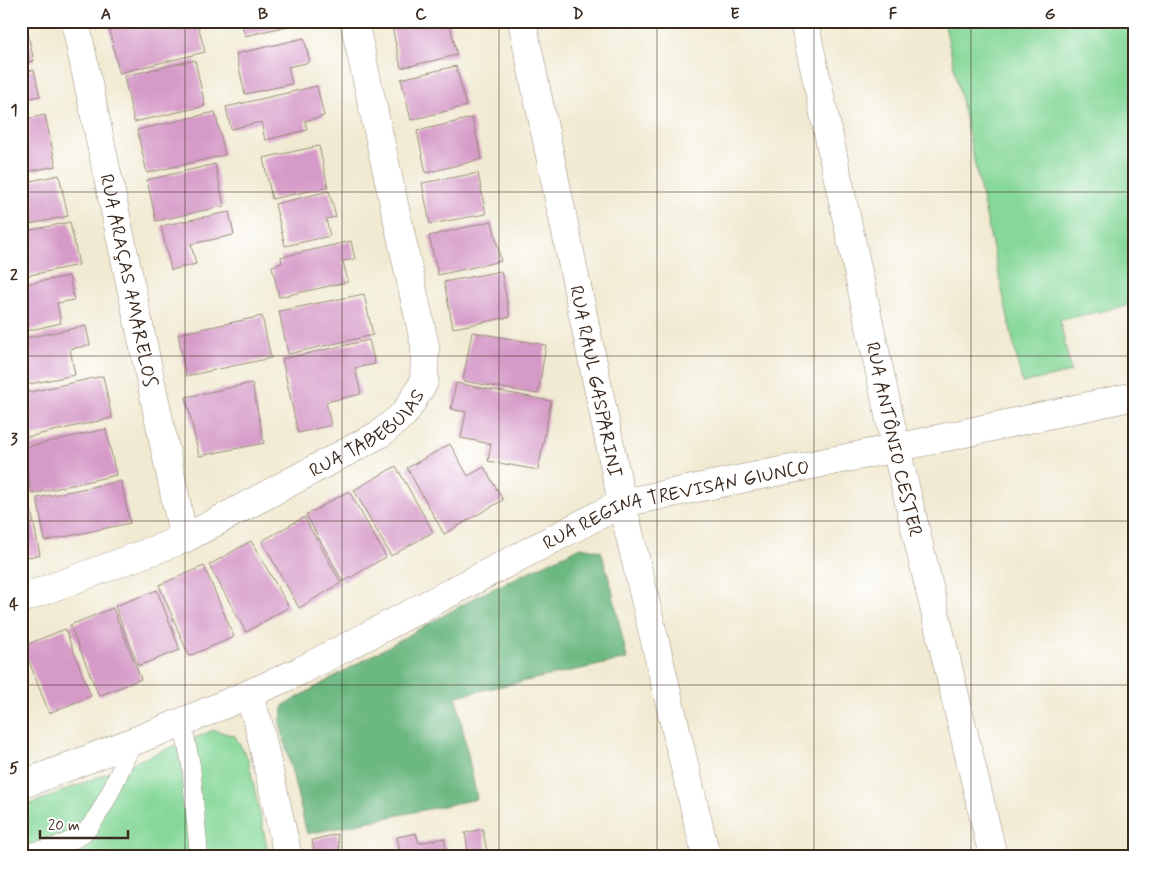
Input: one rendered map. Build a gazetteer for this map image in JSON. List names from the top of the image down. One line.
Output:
{"streets":{"street":["RUA ARAÇAS AMARELOS","RUA RAUL GASPARINI","RUA TABEBUIAS","RUA ANTÔNIO CESTER","RUA REGINA TREVISAN GIUNCO"]},"crossings":[["RUA ARAÇAS AMARELOS","RUA TABEBUIAS"],["RUA RAUL GASPARINI","RUA REGINA TREVISAN GIUNCO"],["RUA ANTÔNIO CESTER","RUA REGINA TREVISAN GIUNCO"]],"scale_bar":"20 m","grid":{"columns":["A","B","C","D","E","F","G"],"rows":["1","2","3","4","5"]}}
